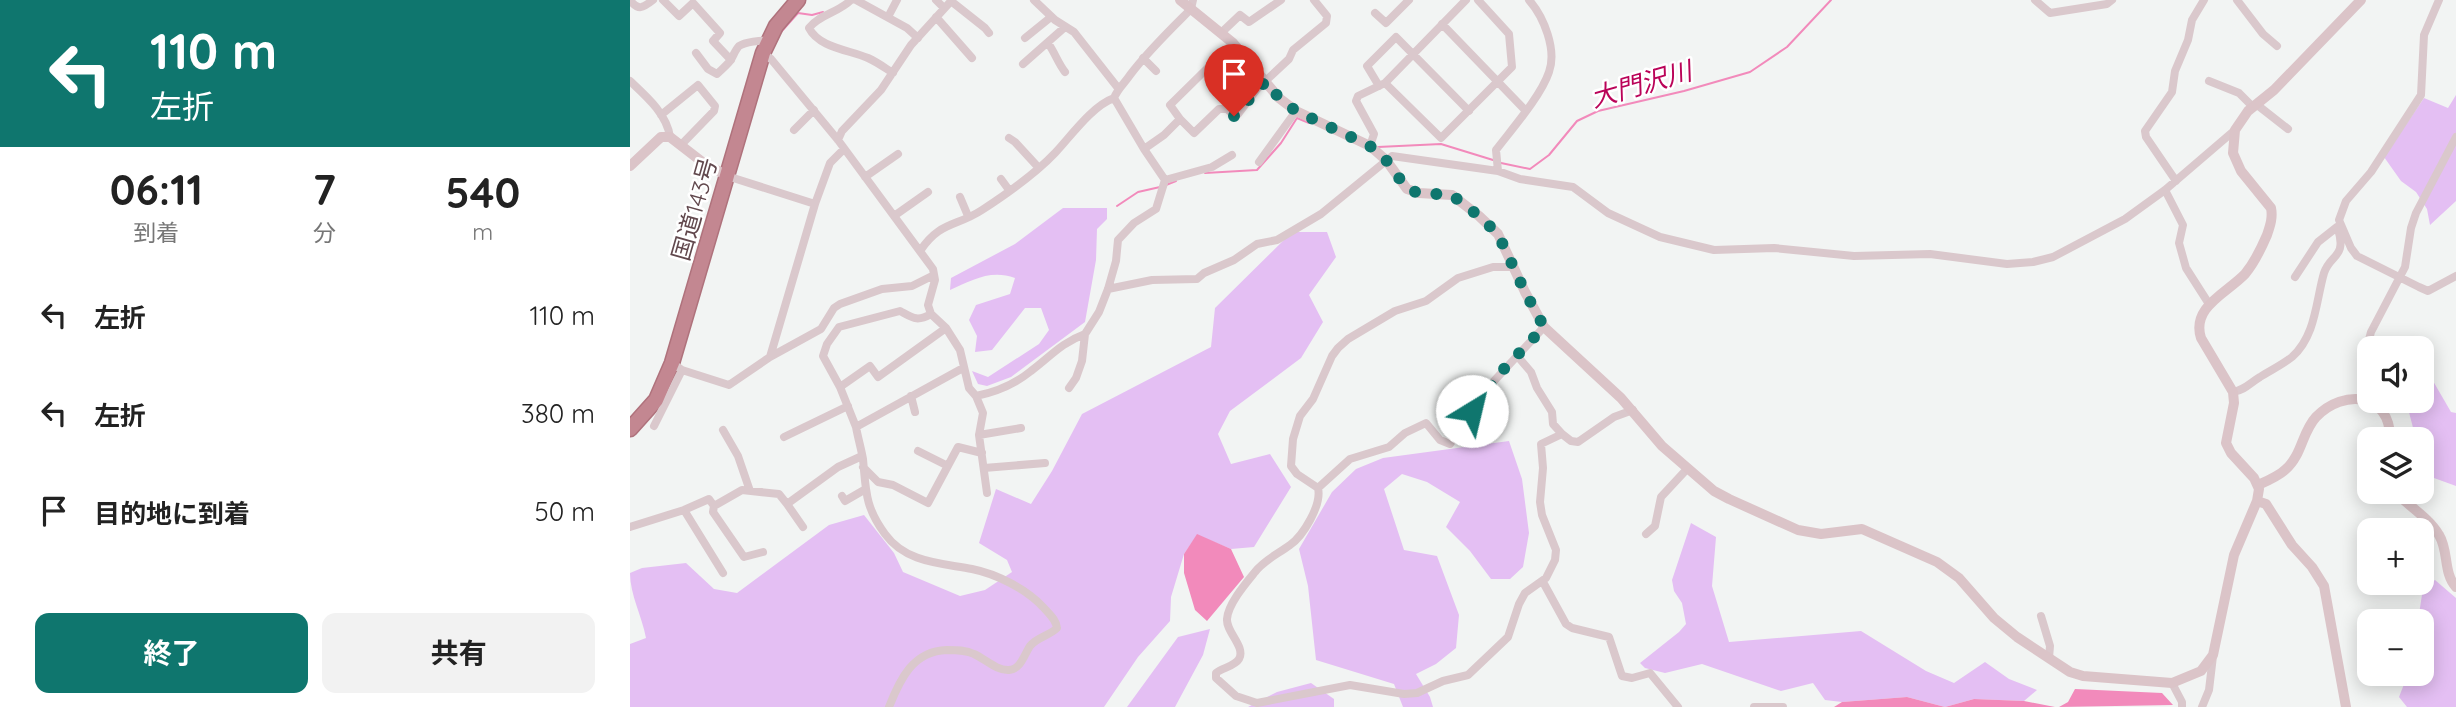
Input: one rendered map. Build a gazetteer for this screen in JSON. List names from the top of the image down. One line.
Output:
{"streets":{"highway":["国道143号"]},"water":["大門沢川"],"page":{"turn":["110 m","左折"],"eta":["06:11","到着","7","分","540","m"],"list":[{"name":"左折","value":"110 m"},{"name":"左折","value":"380 m"},{"name":"目的地に到着","value":"50 m"}],"map_buttons":["+","−"],"buttons":["終了","共有"]}}
